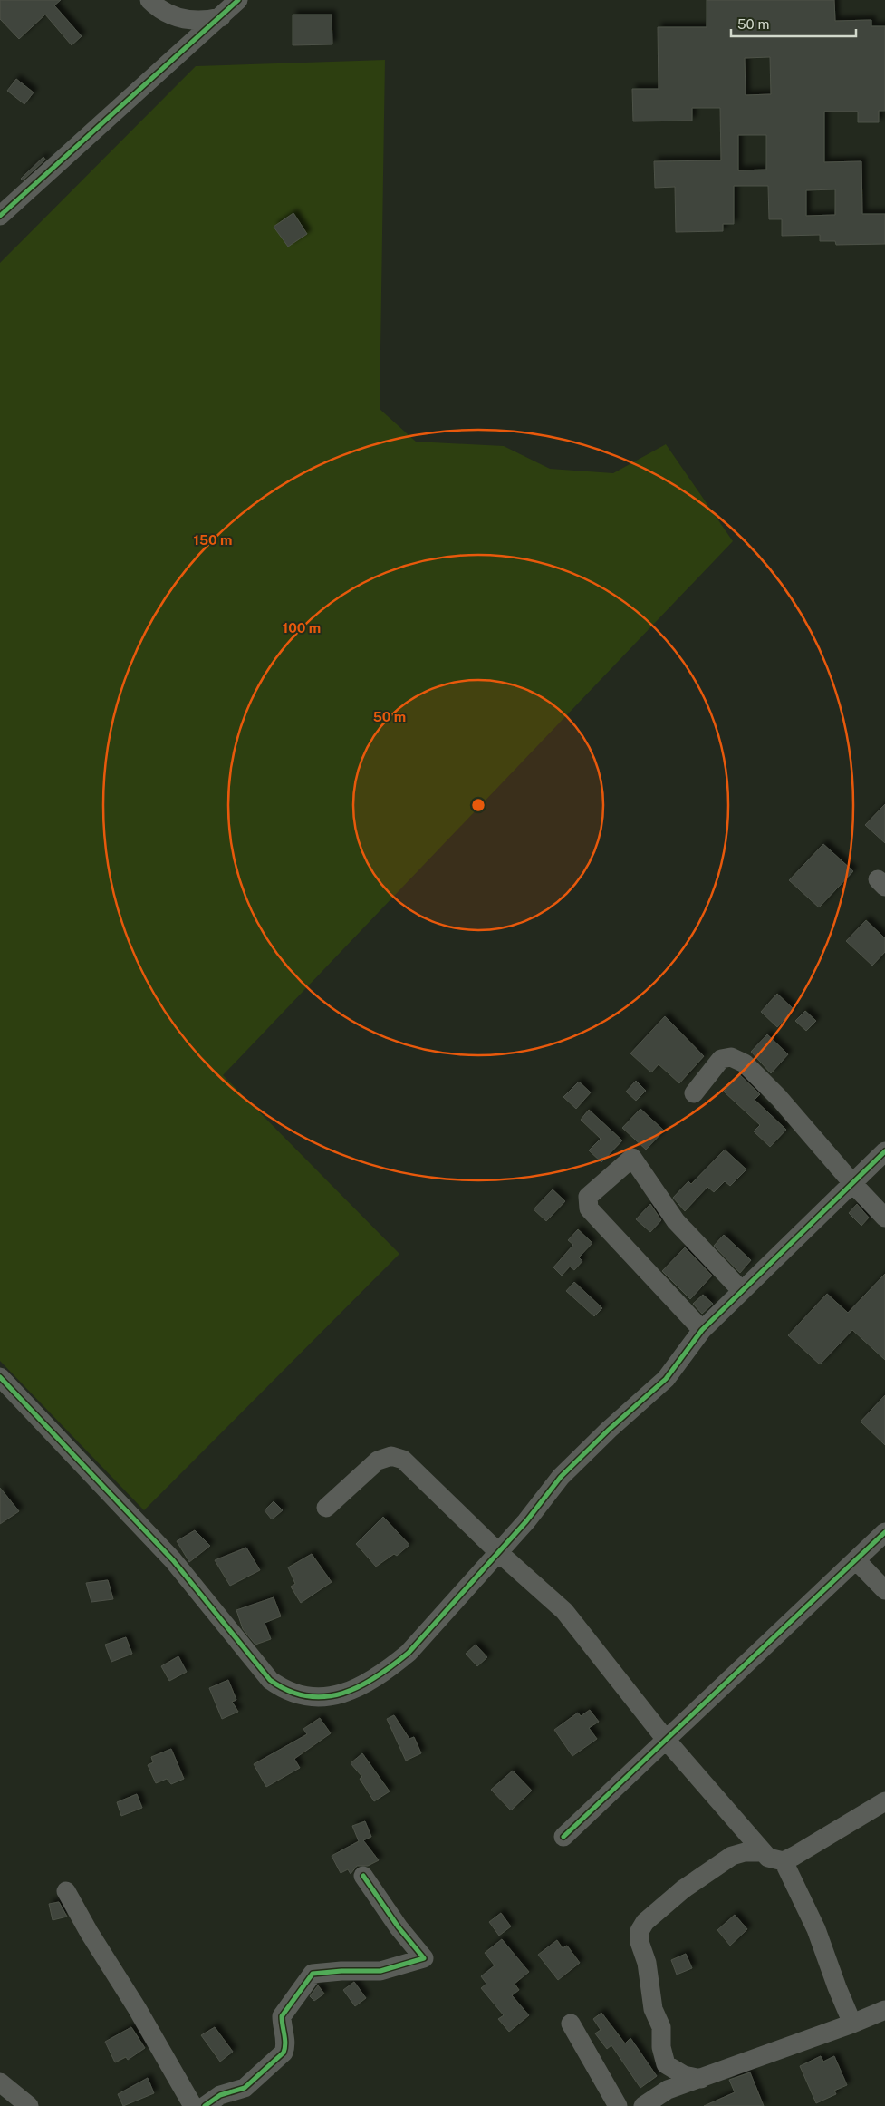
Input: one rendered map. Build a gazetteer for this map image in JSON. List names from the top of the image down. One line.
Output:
{"scale_bar":"50 m","rings":["150 m","100 m","50 m"]}
